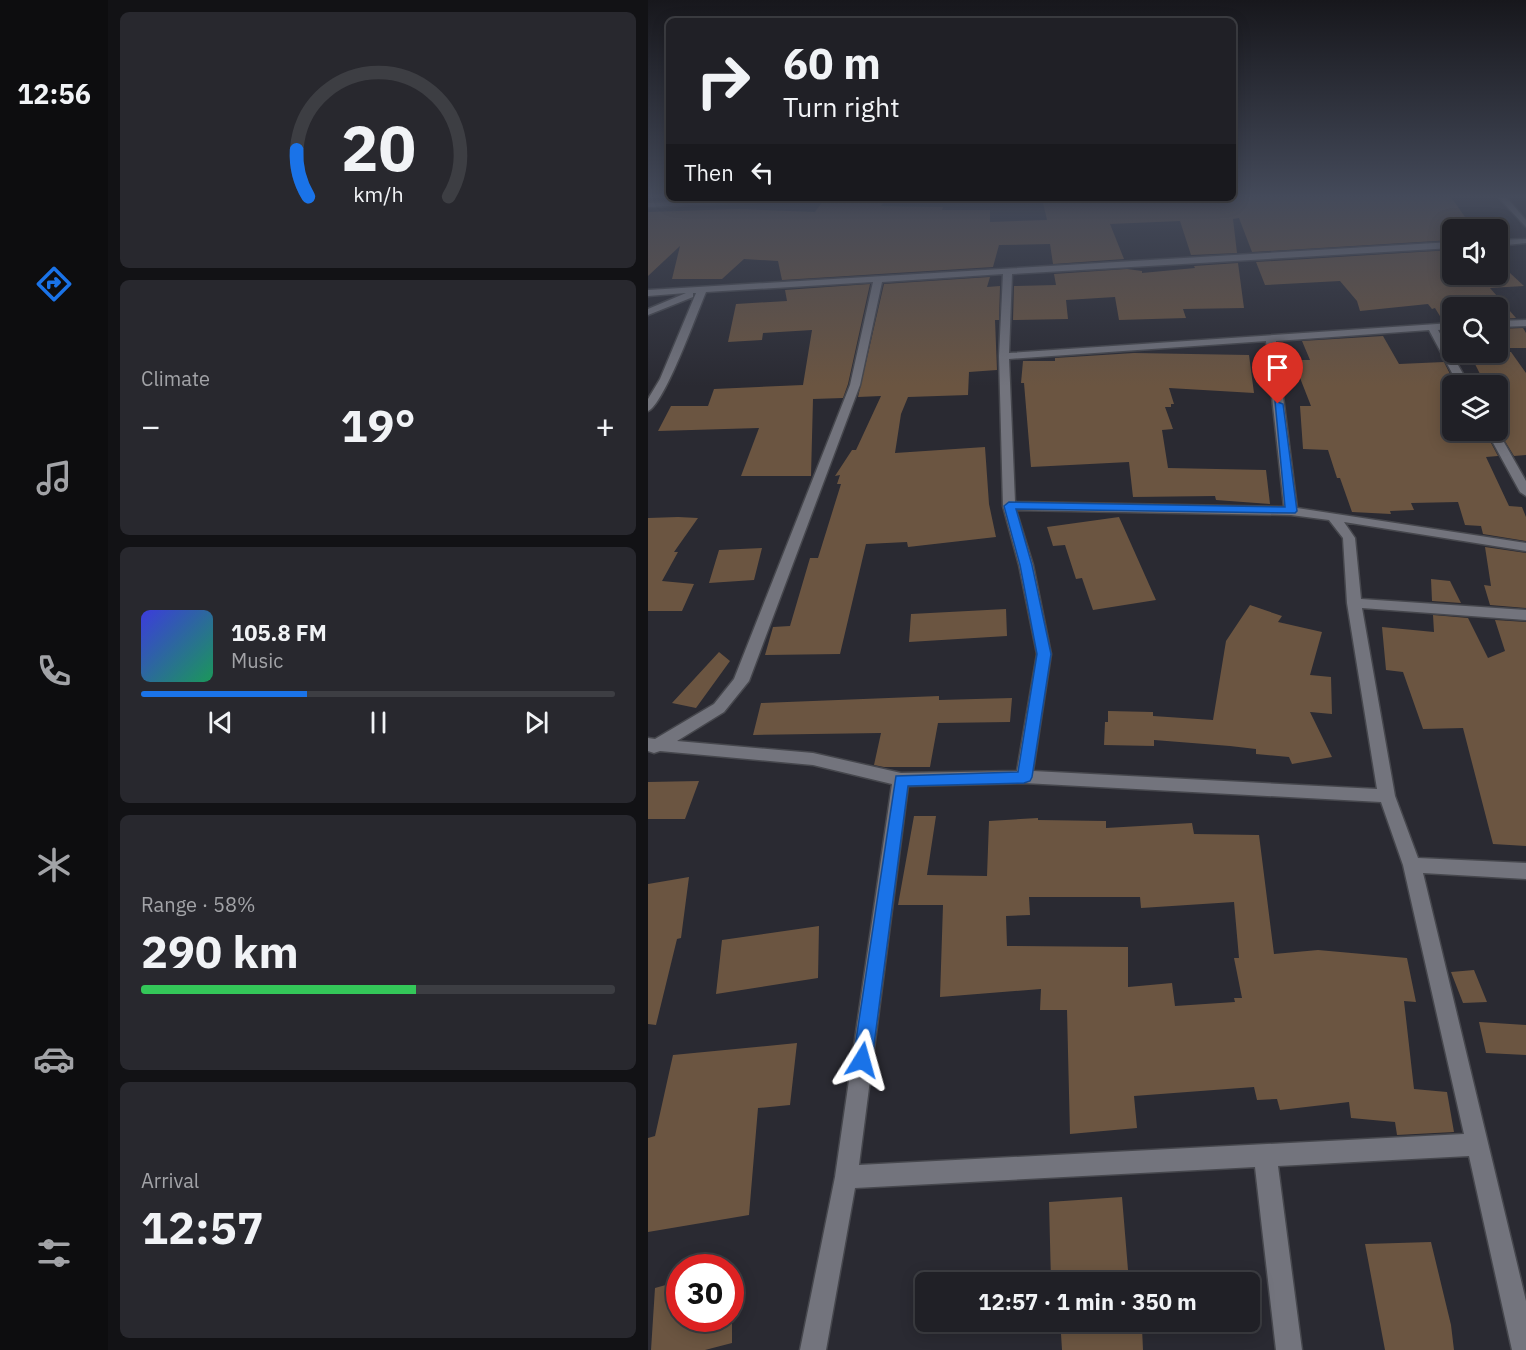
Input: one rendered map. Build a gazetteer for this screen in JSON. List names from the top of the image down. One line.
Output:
{"page":{"tabs":"12:56","turn":["60 m","Turn right"],"then":"Then","tile":["Climate",["Range · 58%","290 km"],["Arrival","12:57"]],"heat":["−","19°","+"],"song":["105.8 FM","Music"],"limit":"30","trip":"12:57 · 1 min · 350 m","gauge":["20","km/h"]}}
